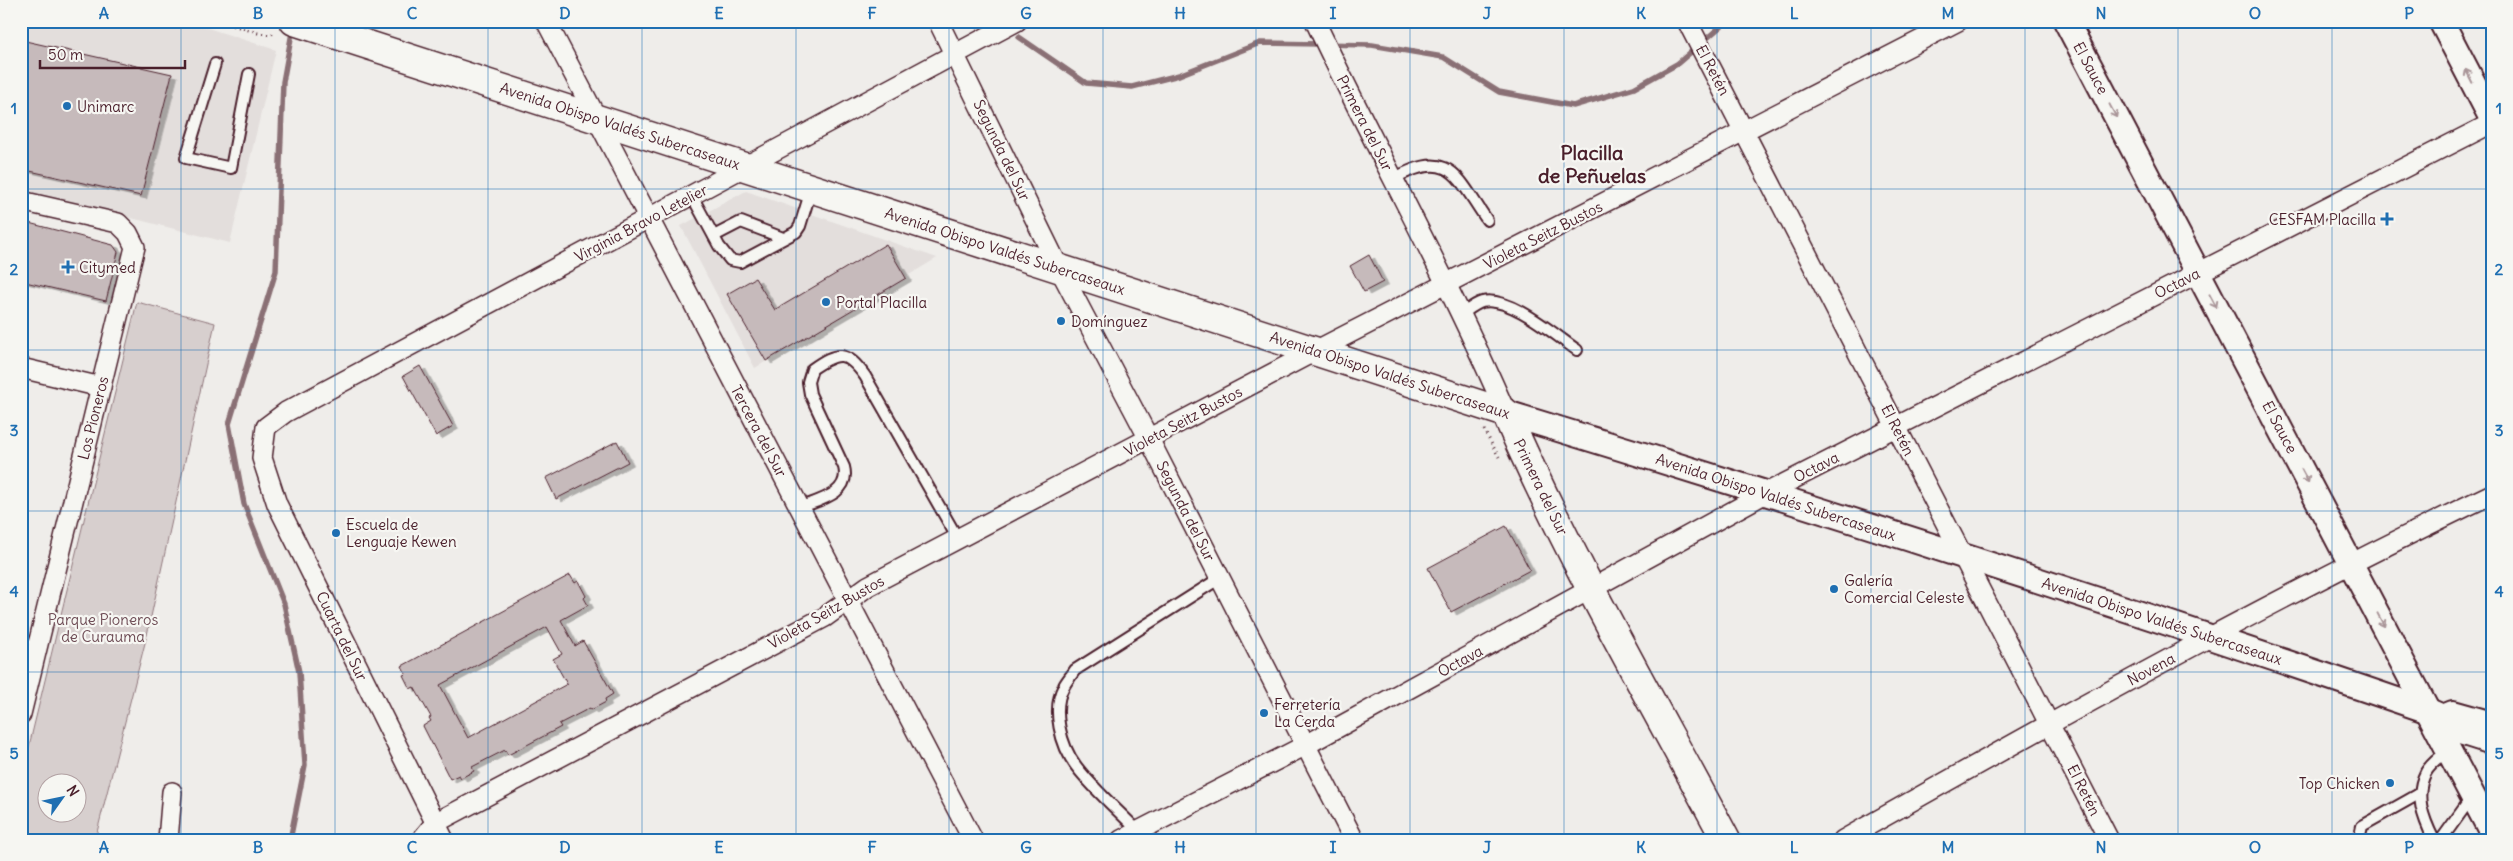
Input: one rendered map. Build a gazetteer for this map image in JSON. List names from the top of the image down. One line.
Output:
{"streets":{"main road":["Primera del Sur","Avenida Obispo Valdés Subercaseaux"],"street":["El Sauce","El Retén","Segunda del Sur","Virginia Bravo Letelier","Violeta Seitz Bustos","Octava","Los Pioneros","Tercera del Sur","Cuarta del Sur","Novena"]},"crossings":[["El Sauce","Avenida Obispo Valdés Subercaseaux"],["El Sauce","Octava"],["El Sauce","Novena"],["El Retén","Avenida Obispo Valdés Subercaseaux"],["El Retén","Violeta Seitz Bustos"],["El Retén","Octava"],["El Retén","Novena"],["Primera del Sur","Avenida Obispo Valdés Subercaseaux"],["Primera del Sur","Violeta Seitz Bustos"],["Primera del Sur","Octava"],["Avenida Obispo Valdés Subercaseaux","Segunda del Sur"],["Avenida Obispo Valdés Subercaseaux","Virginia Bravo Letelier"],["Avenida Obispo Valdés Subercaseaux","Violeta Seitz Bustos"],["Avenida Obispo Valdés Subercaseaux","Octava"],["Avenida Obispo Valdés Subercaseaux","Tercera del Sur"],["Avenida Obispo Valdés Subercaseaux","Novena"],["Segunda del Sur","Virginia Bravo Letelier"],["Segunda del Sur","Violeta Seitz Bustos"],["Segunda del Sur","Octava"],["Virginia Bravo Letelier","Tercera del Sur"],["Virginia Bravo Letelier","Cuarta del Sur"],["Violeta Seitz Bustos","Tercera del Sur"],["Violeta Seitz Bustos","Cuarta del Sur"]],"one_way":["El Sauce"],"districts":["Placilla de Peñuelas"],"parks":["Parque Pioneros de Curauma"],"places":{"other":["Unimarc","Portal Placilla","Domínguez","Escuela de Lenguaje Kewen","Galería Comercial Celeste","Ferretería La Cerda","Top Chicken"],"health":["CESFAM Placilla","Citymed"]},"scale_bar":"50 m","north":"top right","grid":{"columns":["A","B","C","D","E","F","G","H","I","J","K","L","M","N","O","P"],"rows":["1","2","3","4","5"]}}
